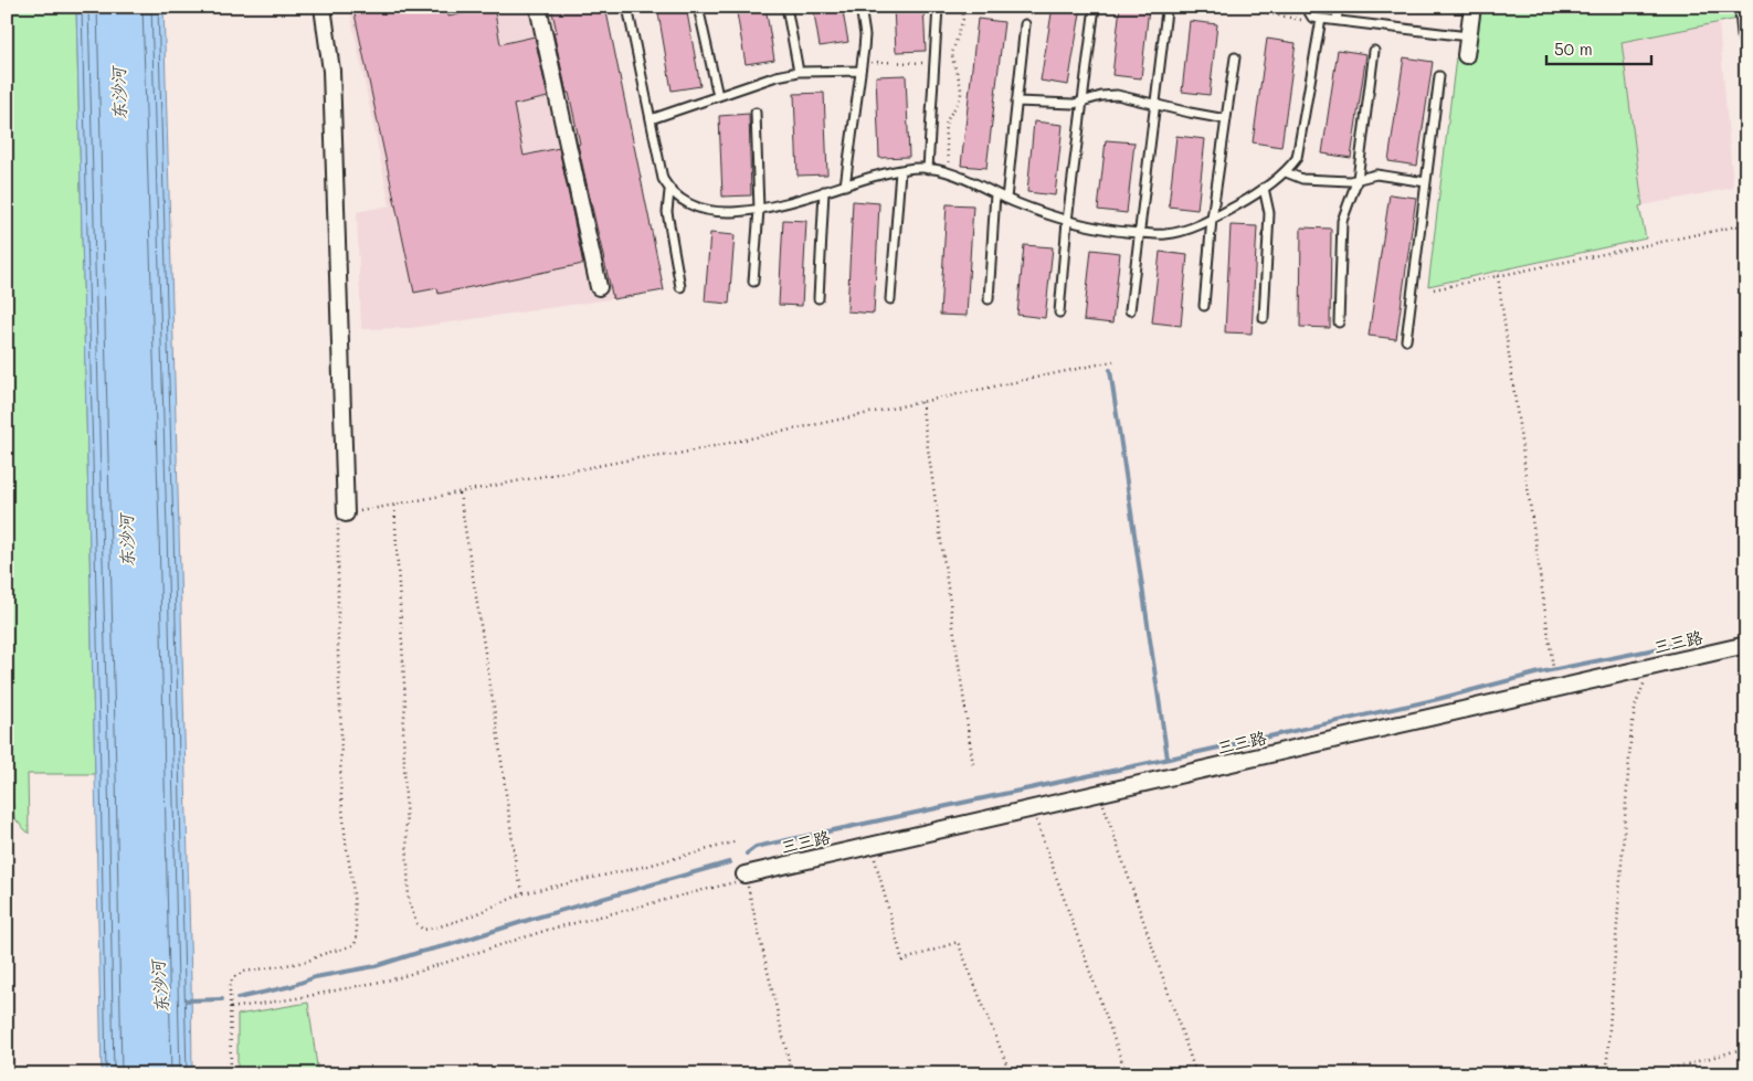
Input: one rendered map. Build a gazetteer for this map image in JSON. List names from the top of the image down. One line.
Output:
{"streets":{"street":["三三路"]},"water":["东沙河"],"scale_bar":"50 m"}
